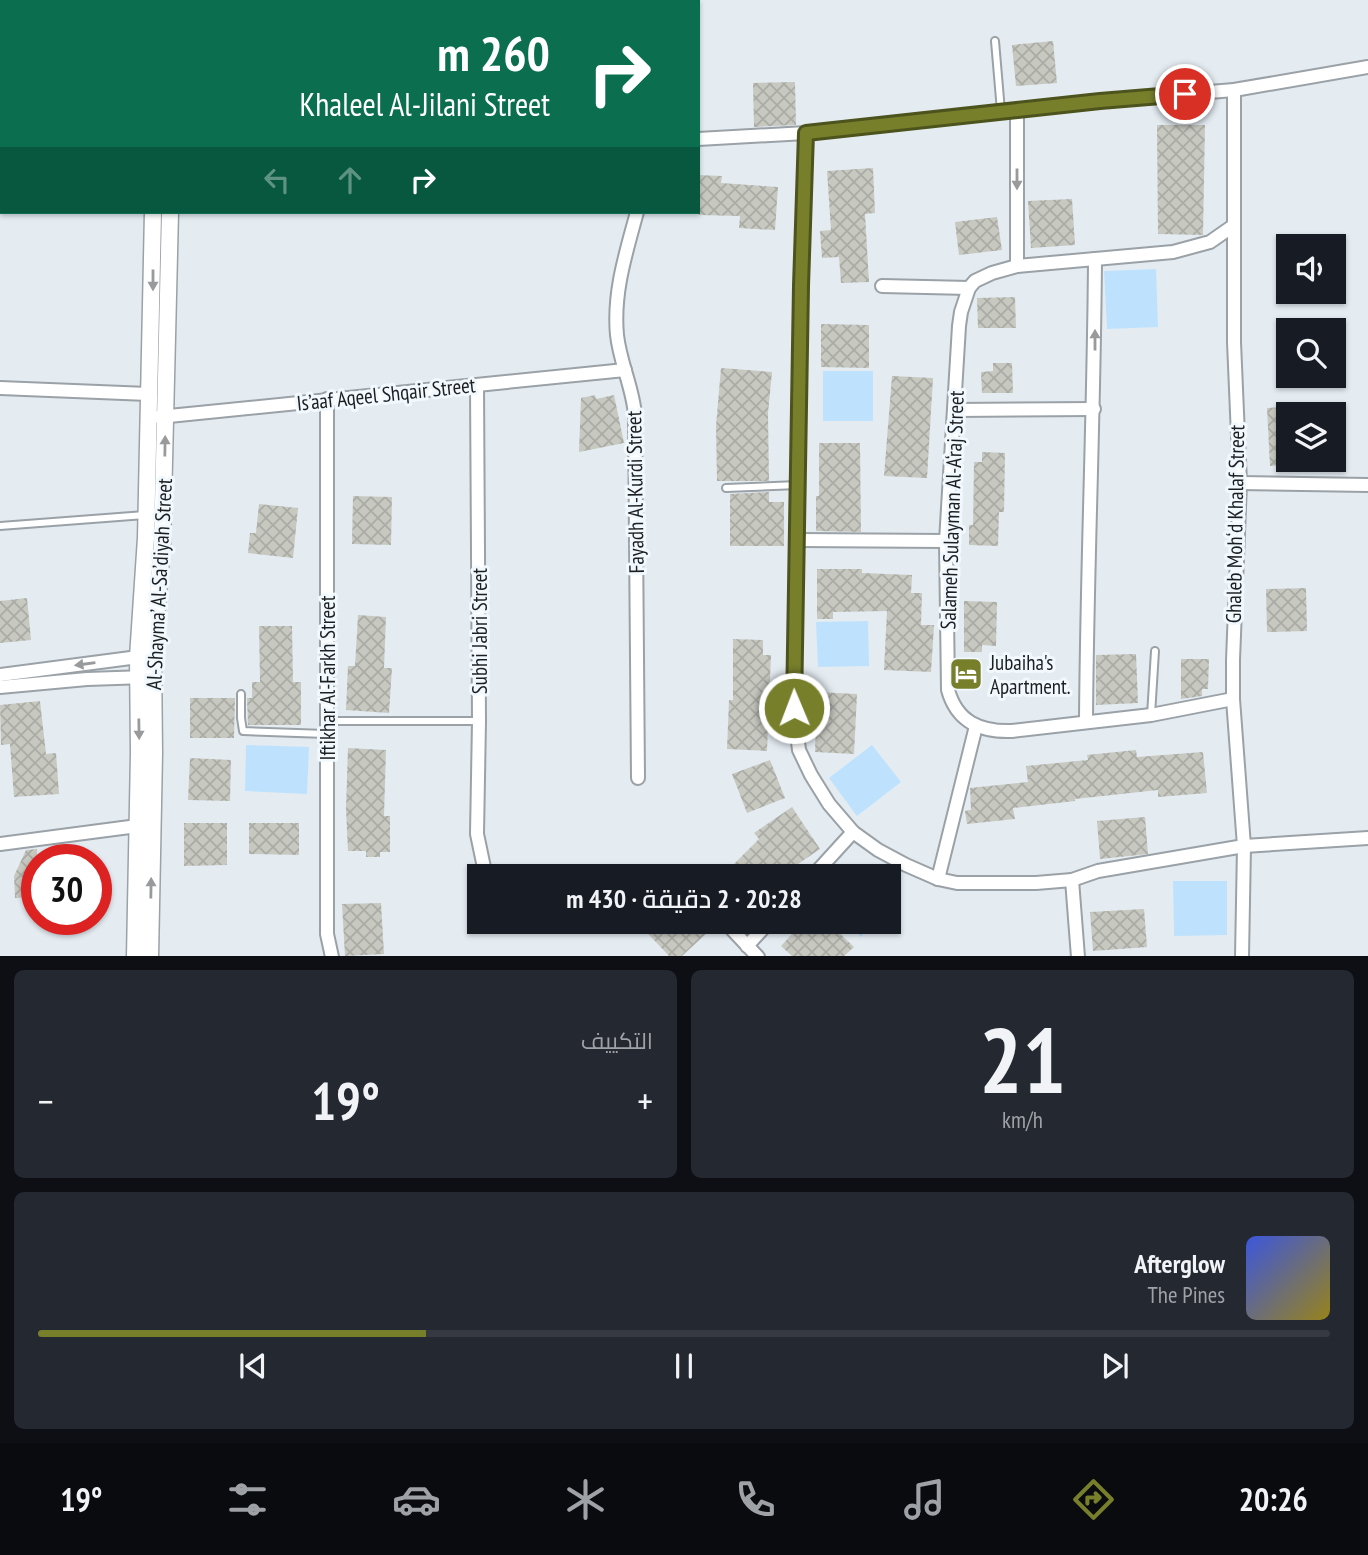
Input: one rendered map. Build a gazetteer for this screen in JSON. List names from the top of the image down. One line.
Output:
{"streets":{"street":["Is’aaf Aqeel Shqair Street","Fayadh Al-Kurdi Street","Salameh Sulayman Al-A‘raj Street","Ghaleb Moh‘d Khalaf Street","Al-Shayma’ Al-Sa’diyah Street","Subhi Jabri Street","Iftikhar Al-Farkh Street"]},"crossings":[["Is’aaf Aqeel Shqair Street","Fayadh Al-Kurdi Street"],["Is’aaf Aqeel Shqair Street","Al-Shayma’ Al-Sa’diyah Street"],["Is’aaf Aqeel Shqair Street","Subhi Jabri Street"],["Is’aaf Aqeel Shqair Street","Iftikhar Al-Farkh Street"]],"places":{"hotel":["Jubaiha's Apartment."]},"page":{"turn":["260 m","Khaleel Al-Jilani Street"],"limit":"30","trip":"20:28 · 2 دقيقة · 430 m","tile":[["21","km/h"],"التكييف"],"heat":["−","19°","+"],"song":["Afterglow","The Pines"],"tabs":["20:26","19°"]}}
